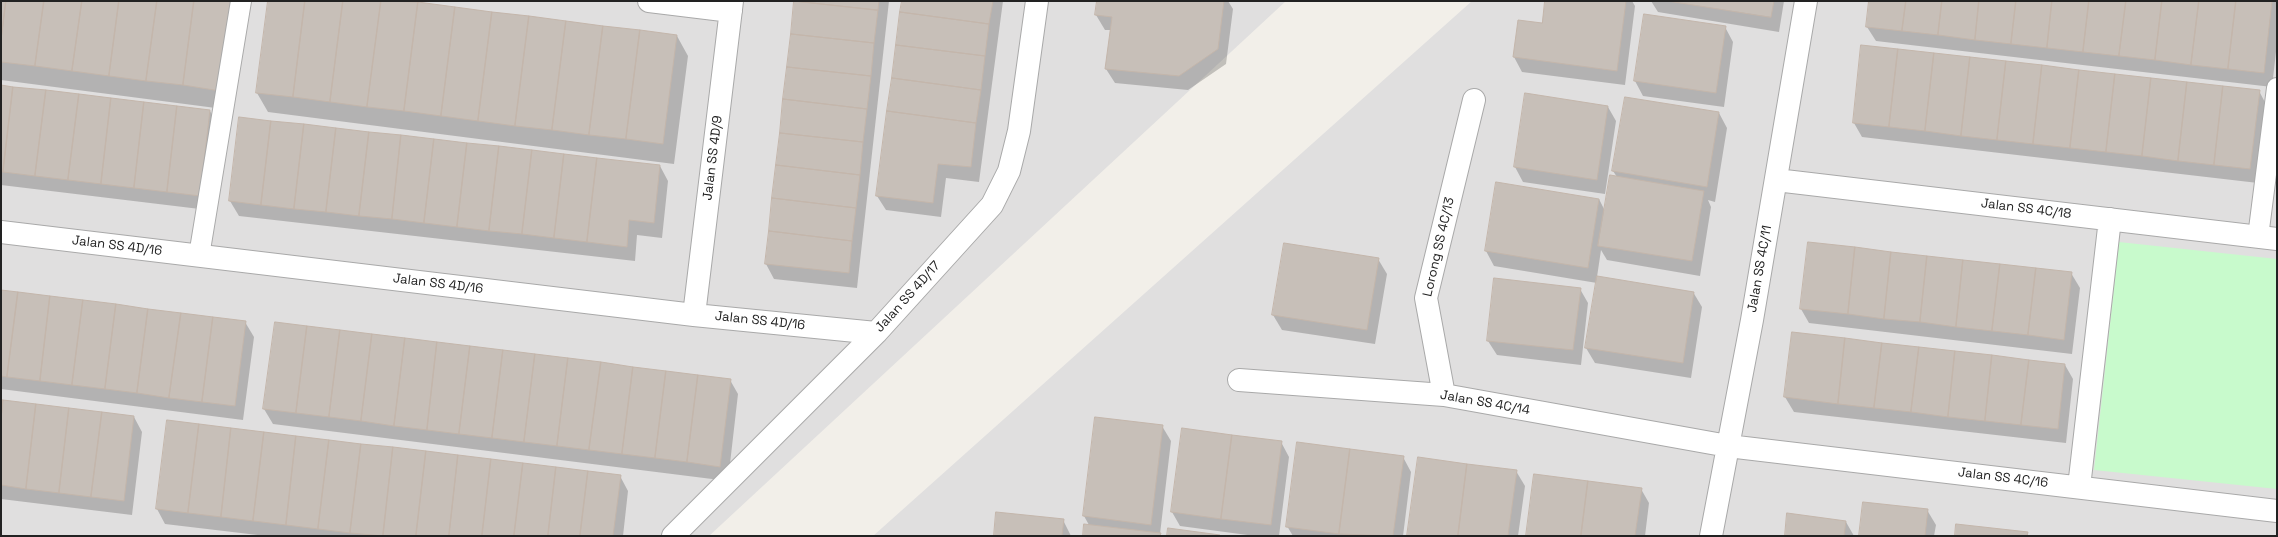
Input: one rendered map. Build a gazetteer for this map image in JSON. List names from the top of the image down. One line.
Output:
{"streets":{"street":["Jalan SS 4D/9","Jalan SS 4C/18","Jalan SS 4D/16","Lorong SS 4C/13","Jalan SS 4C/11","Jalan SS 4D/17","Jalan SS 4C/14","Jalan SS 4C/16"]},"crossings":[["Jalan SS 4D/9","Jalan SS 4D/16"],["Jalan SS 4C/18","Jalan SS 4C/11"],["Jalan SS 4D/16","Jalan SS 4D/17"],["Lorong SS 4C/13","Jalan SS 4C/14"],["Jalan SS 4C/11","Jalan SS 4C/14"],["Jalan SS 4C/11","Jalan SS 4C/16"],["Jalan SS 4C/14","Jalan SS 4C/16"]]}
